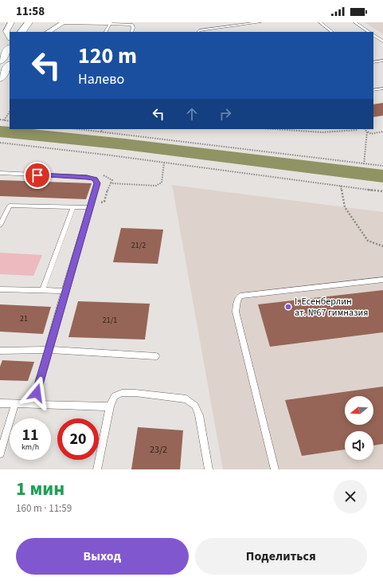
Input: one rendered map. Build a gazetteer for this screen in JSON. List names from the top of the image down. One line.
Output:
{"places":["І. Есенберлин ат. №67 гимназия"],"house_numbers":["21/2","21","21/1","23/2"],"north":"left","page":{"status":"11:58","turn":["120 m","Налево"],"speed":"11 km/h","limit":"20","heading":["1 мин","160 m · 11:59"],"buttons":["Выход","Поделиться"]}}
